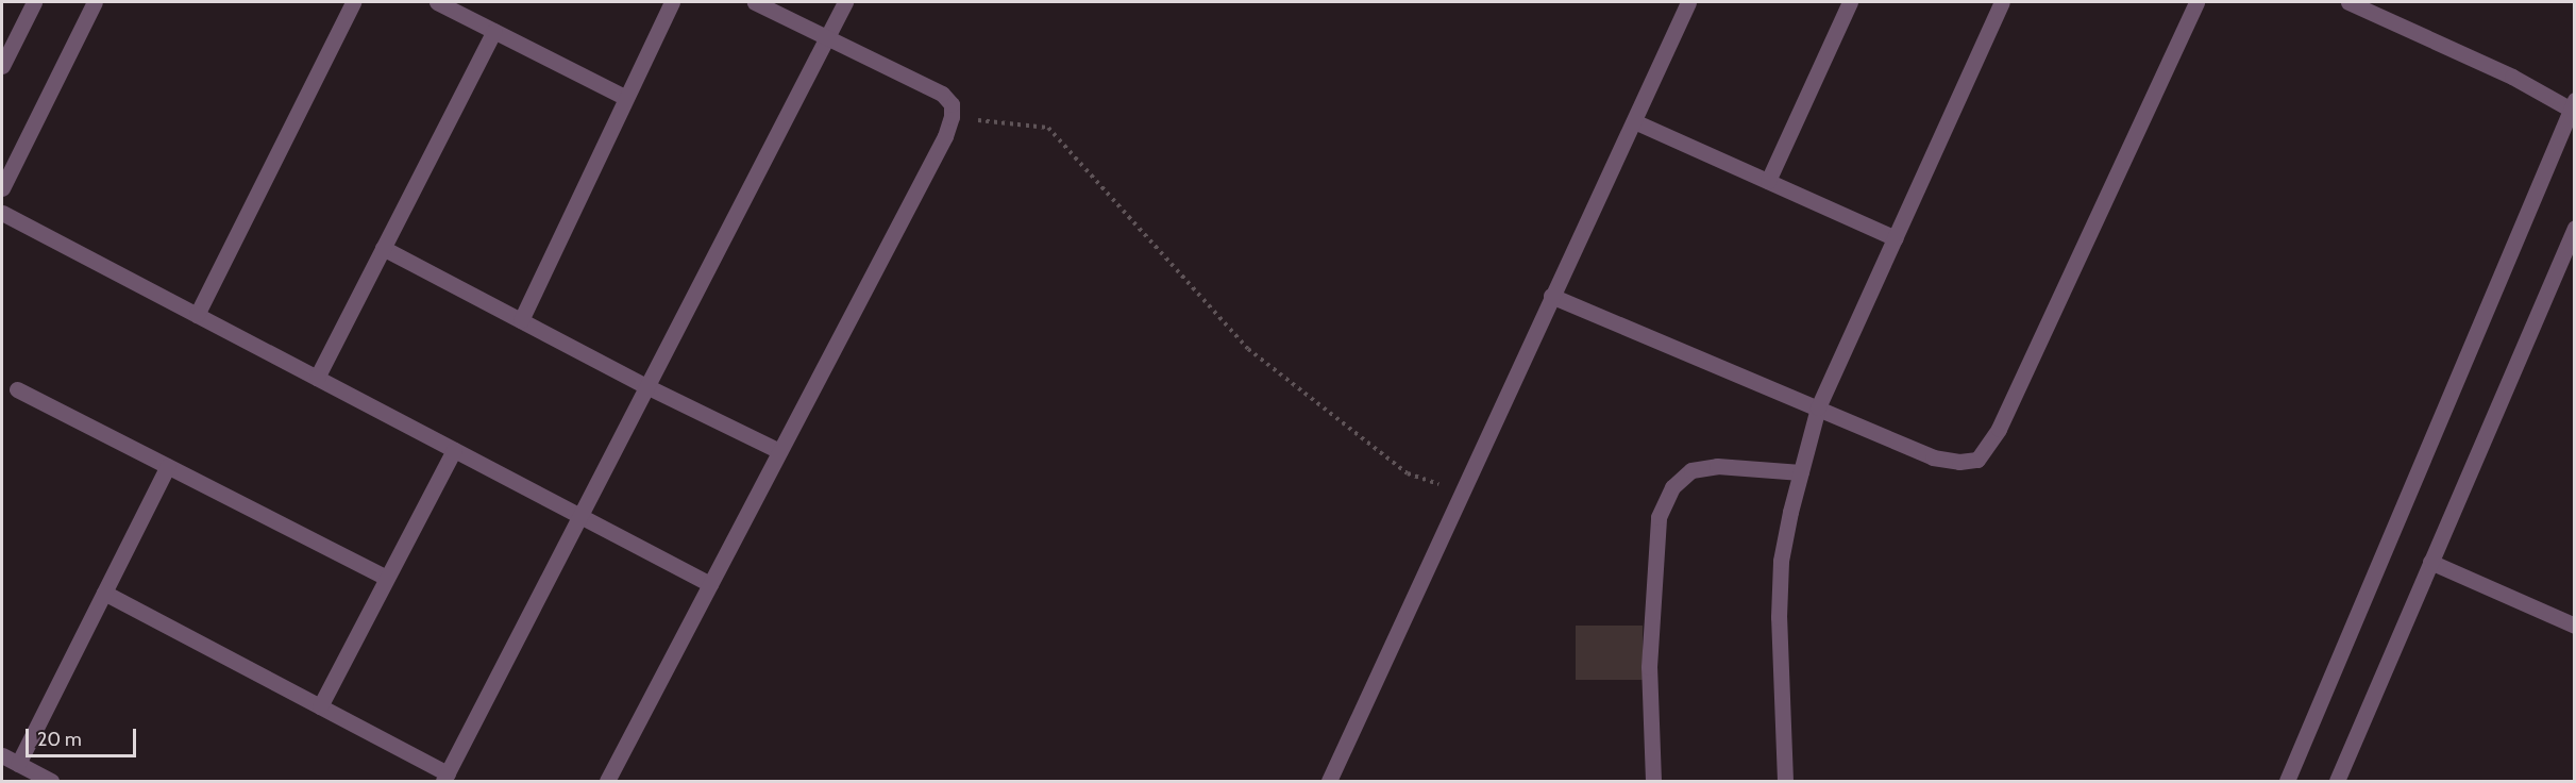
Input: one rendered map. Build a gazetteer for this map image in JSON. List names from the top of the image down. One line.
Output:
{"scale_bar":"20 m"}
